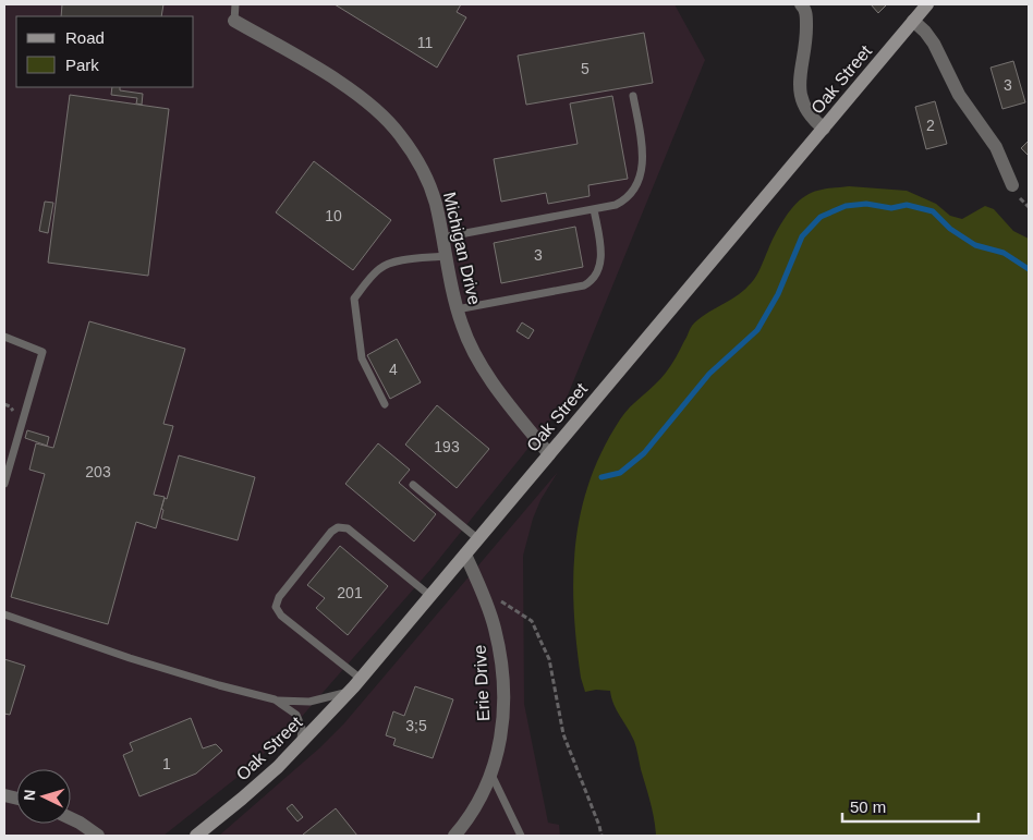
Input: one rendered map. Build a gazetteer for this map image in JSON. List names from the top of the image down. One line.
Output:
{"streets":{"main road":["Oak Street"],"street":["Michigan Drive","Erie Drive"]},"crossings":[["Oak Street","Michigan Drive"],["Oak Street","Erie Drive"]],"house_numbers":["11","5","3","2","10","3","4","193","203","201","3;5","1"],"legend":["Road","Park"],"scale_bar":"50 m","north":"left"}
